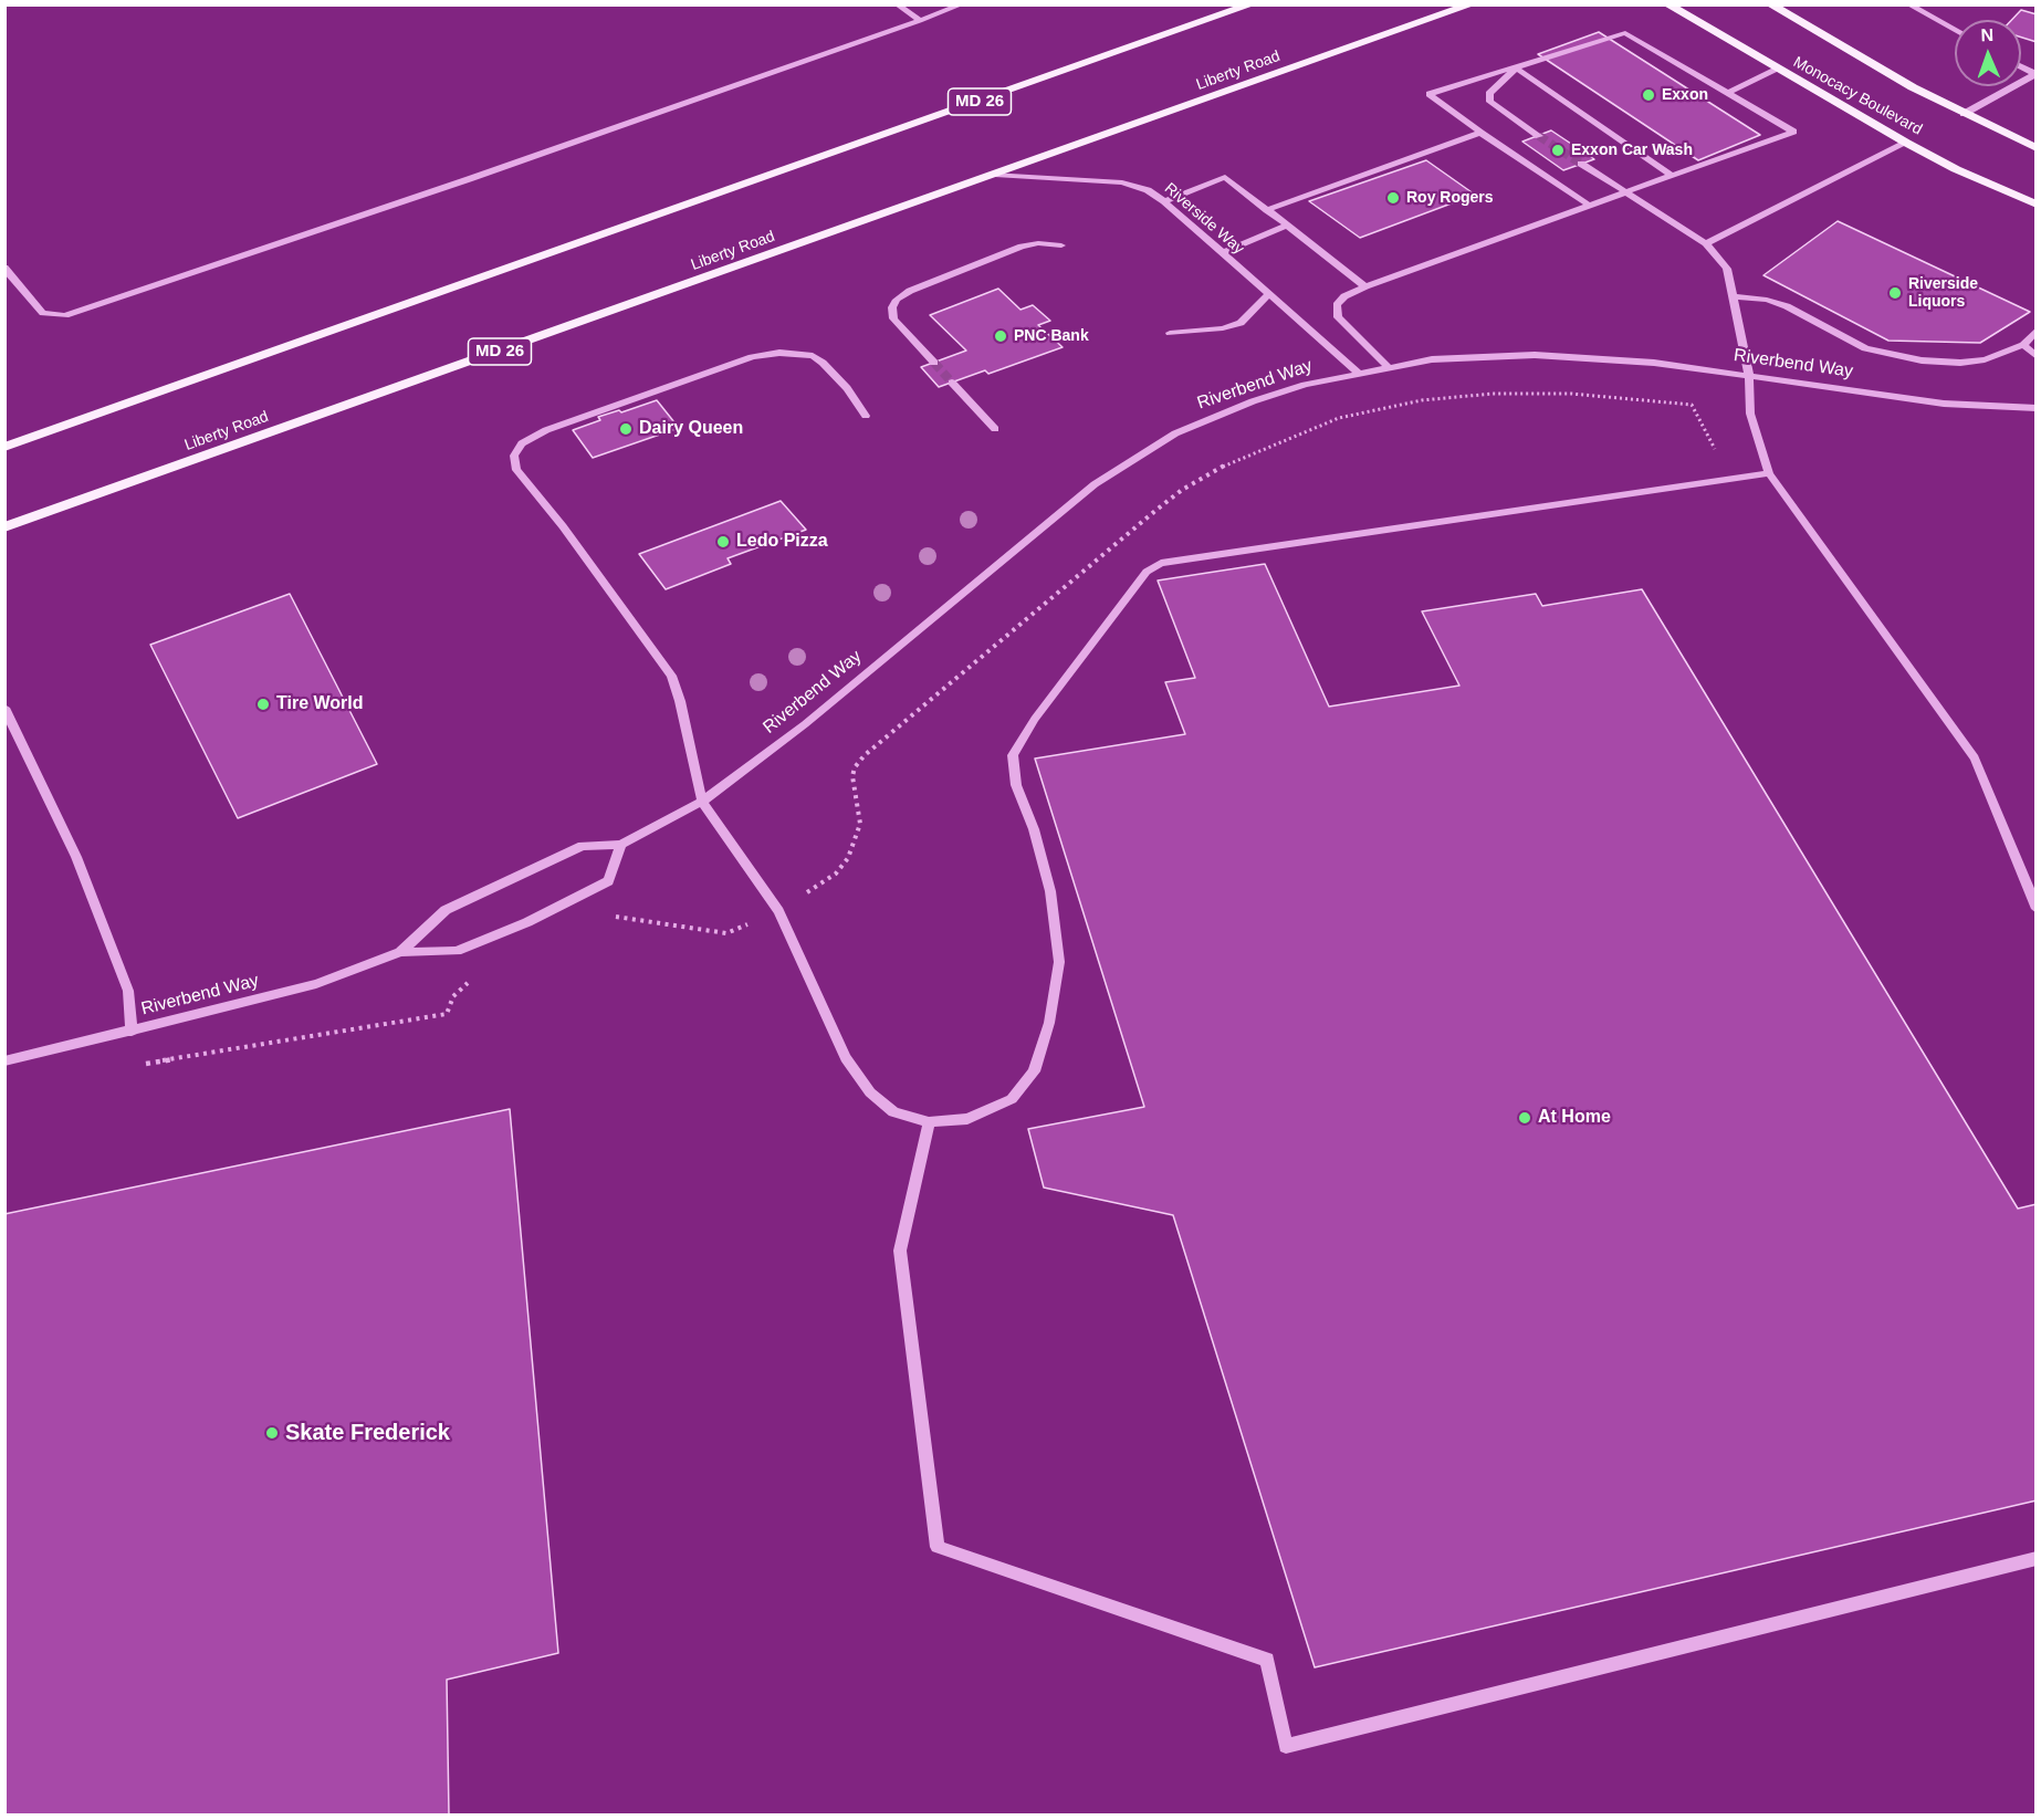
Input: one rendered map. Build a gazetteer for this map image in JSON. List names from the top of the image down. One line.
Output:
{"streets":{"main road":["Liberty Road","Monocacy Boulevard","MD 26"],"street":["Riverside Way","Riverbend Way"]},"crossings":[["Liberty Road","Riverside Way"],["Riverside Way","Riverbend Way"]],"places":["Exxon","Exxon Car Wash","Roy Rogers","Riverside Liquors","PNC Bank","Dairy Queen","Ledo Pizza","Tire World","At Home","Skate Frederick"],"north":"top"}
